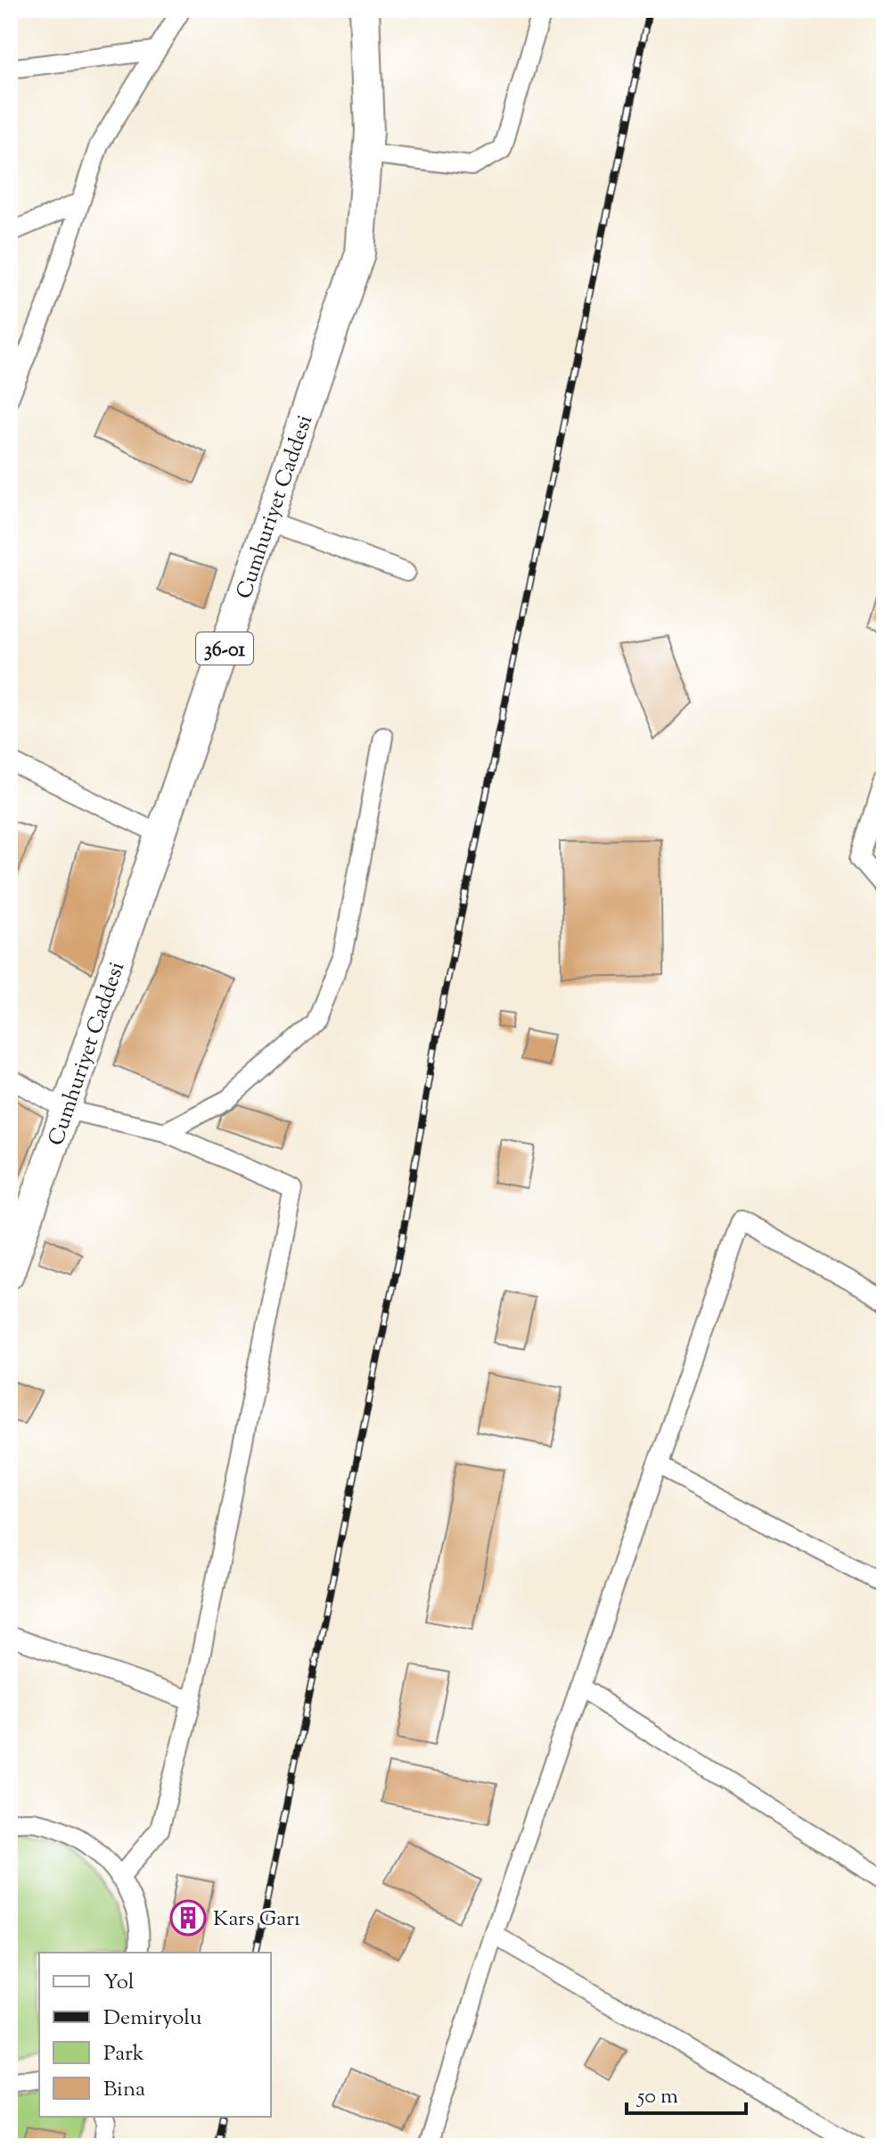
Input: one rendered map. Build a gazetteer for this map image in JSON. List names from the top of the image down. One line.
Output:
{"streets":{"main road":["Cumhuriyet Caddesi","36-01"]},"places":{"building":["Kars Garı"]},"legend":["Yol","Demiryolu","Park","Bina"],"scale_bar":"50 m"}
